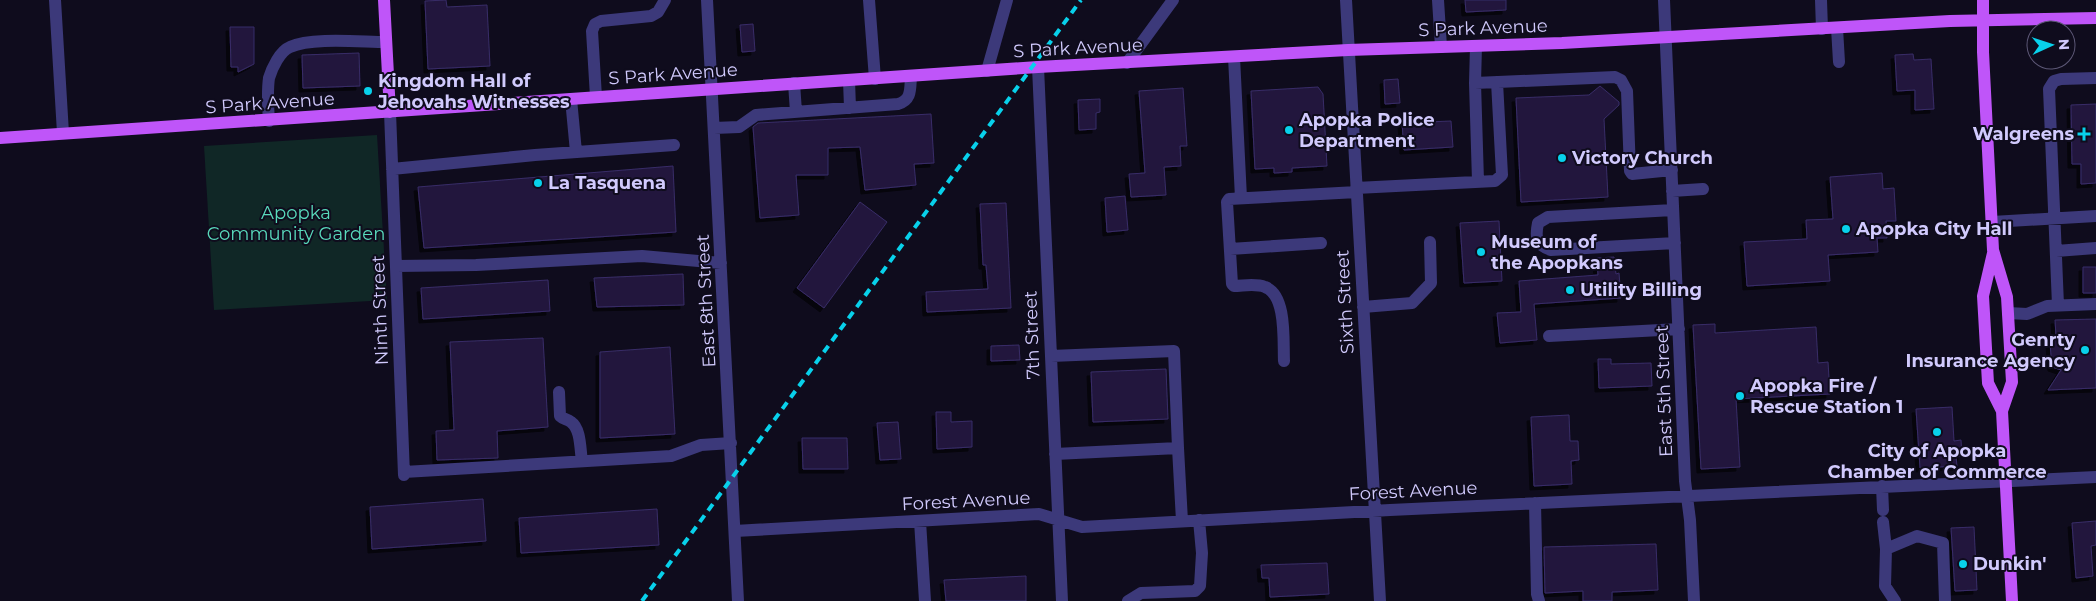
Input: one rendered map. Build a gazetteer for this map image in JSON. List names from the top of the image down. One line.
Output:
{"streets":{"main road":["S Park Avenue"],"street":["East 8th Street","Sixth Street","Ninth Street","7th Street","East 5th Street","Forest Avenue"]},"crossings":[["S Park Avenue","East 8th Street"],["S Park Avenue","Sixth Street"],["S Park Avenue","Ninth Street"],["S Park Avenue","7th Street"],["S Park Avenue","East 5th Street"],["East 8th Street","Forest Avenue"],["Sixth Street","Forest Avenue"],["7th Street","Forest Avenue"],["East 5th Street","Forest Avenue"]],"parks":["Apopka Community Garden"],"places":{"other":["Kingdom Hall of Jehovahs Witnesses","Apopka Police Department","Victory Church","La Tasquena","Apopka City Hall","Museum of the Apopkans","Utility Billing","Genrty Insurance Agency","Apopka Fire / Rescue Station 1","City of Apopka Chamber of Commerce","Dunkin'"],"health":["Walgreens"]},"north":"right"}
